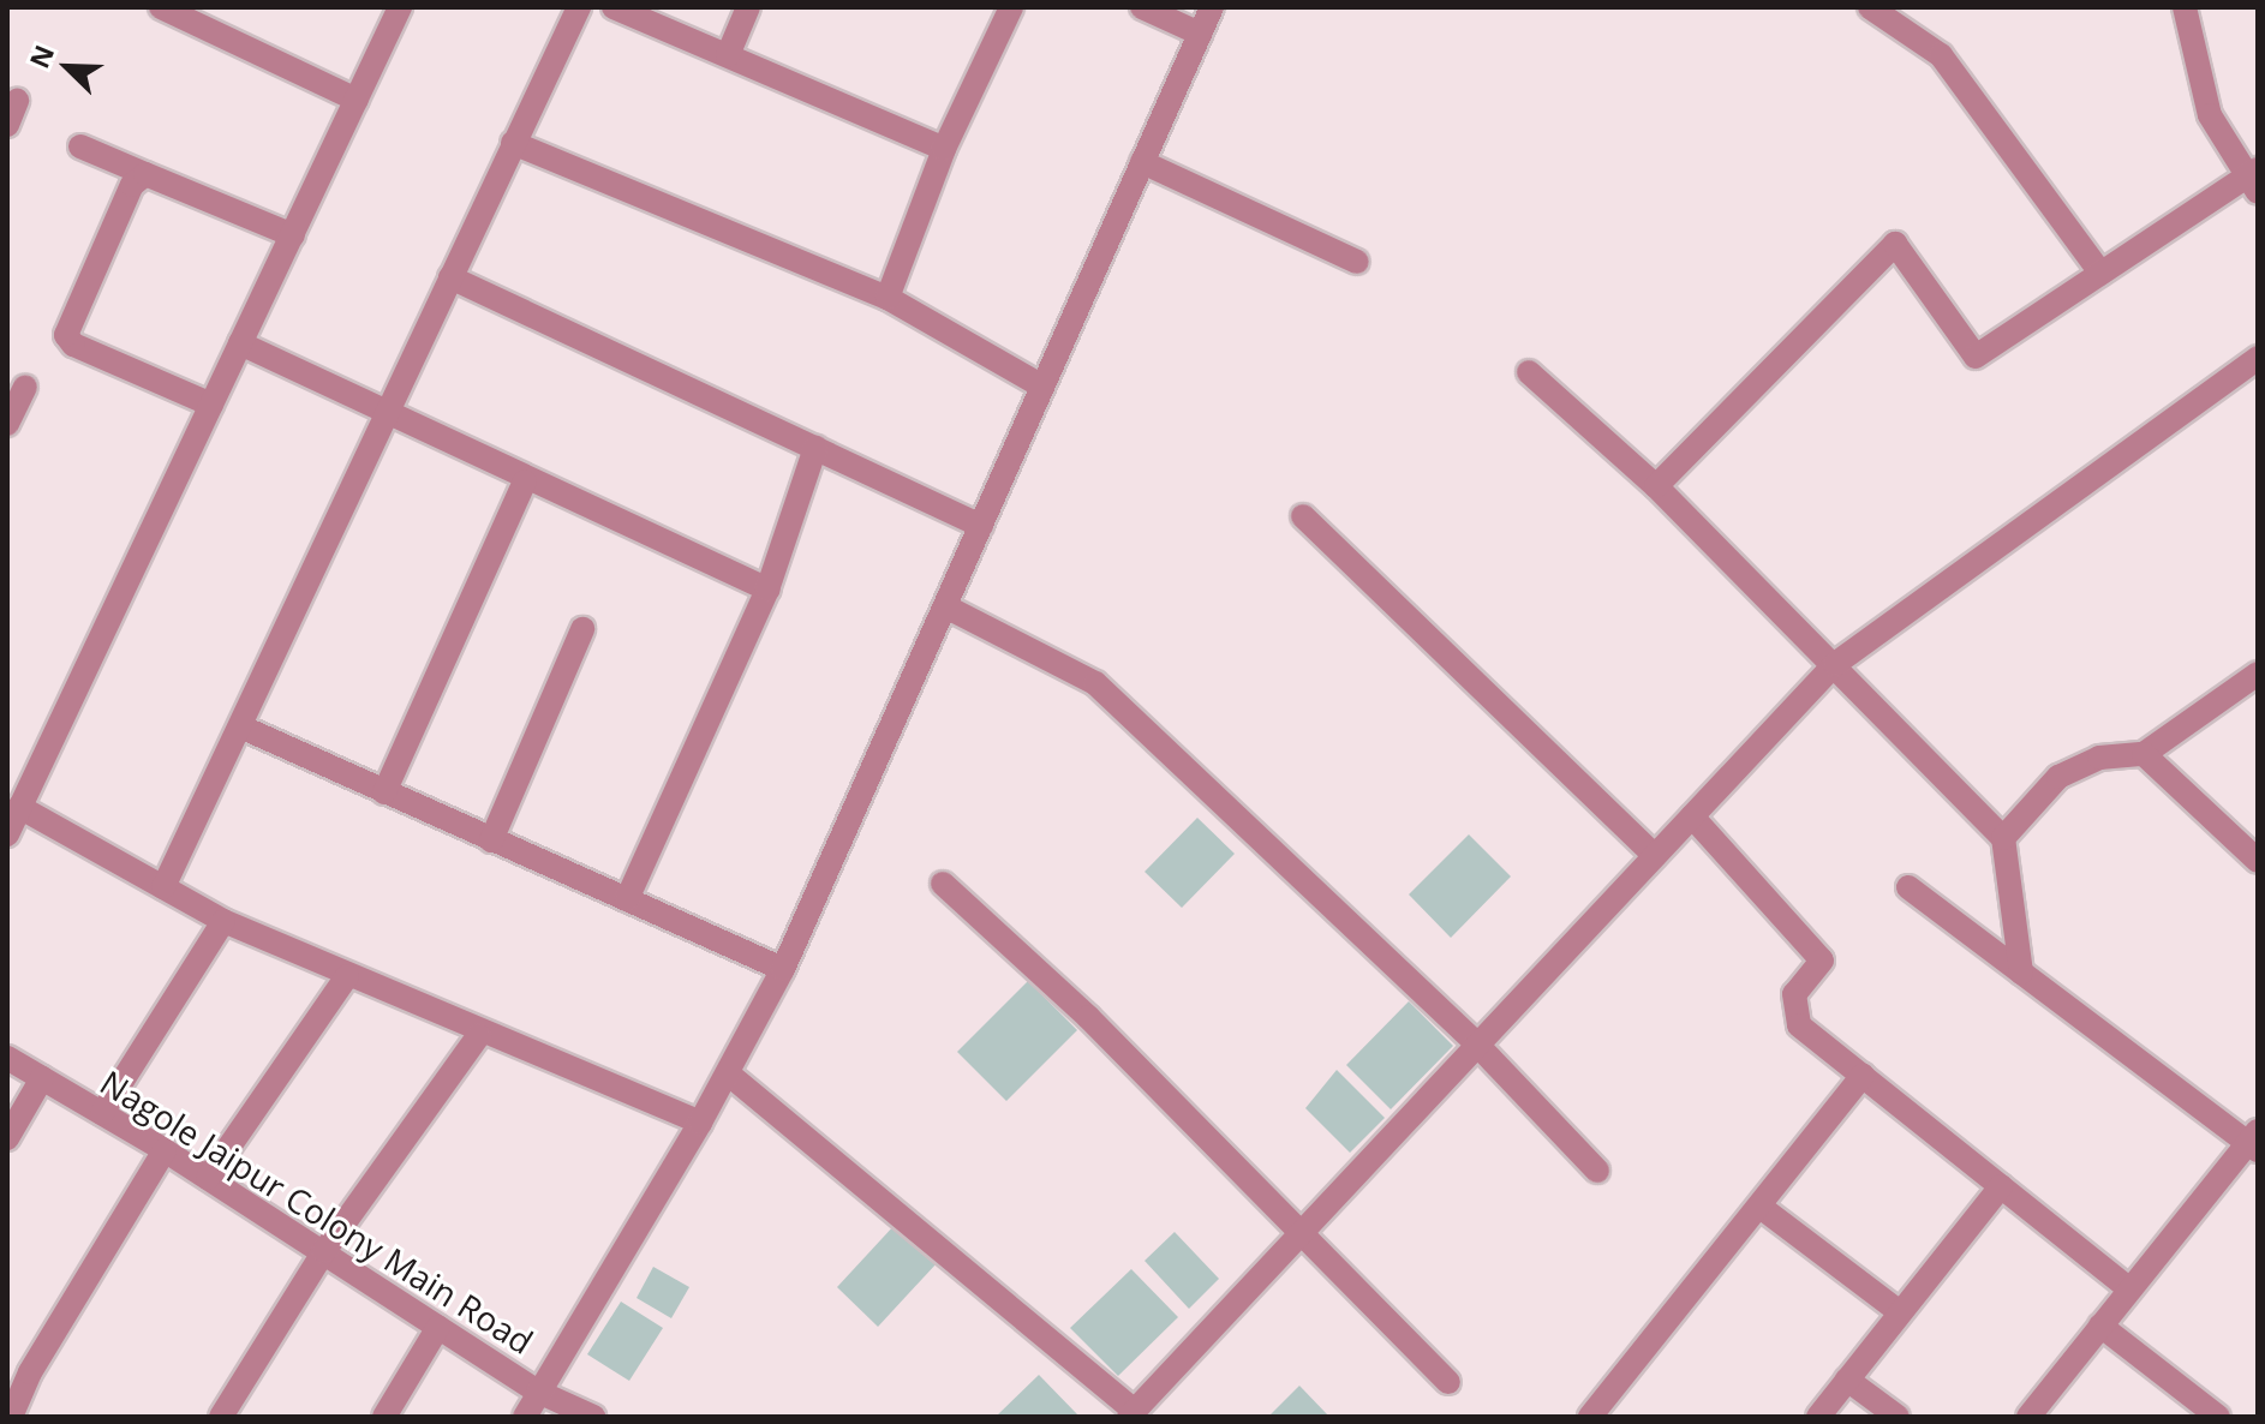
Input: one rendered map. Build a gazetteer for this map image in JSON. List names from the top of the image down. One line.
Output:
{"streets":{"street":["Nagole Jaipur Colony Main Road"]},"north":"top left"}
